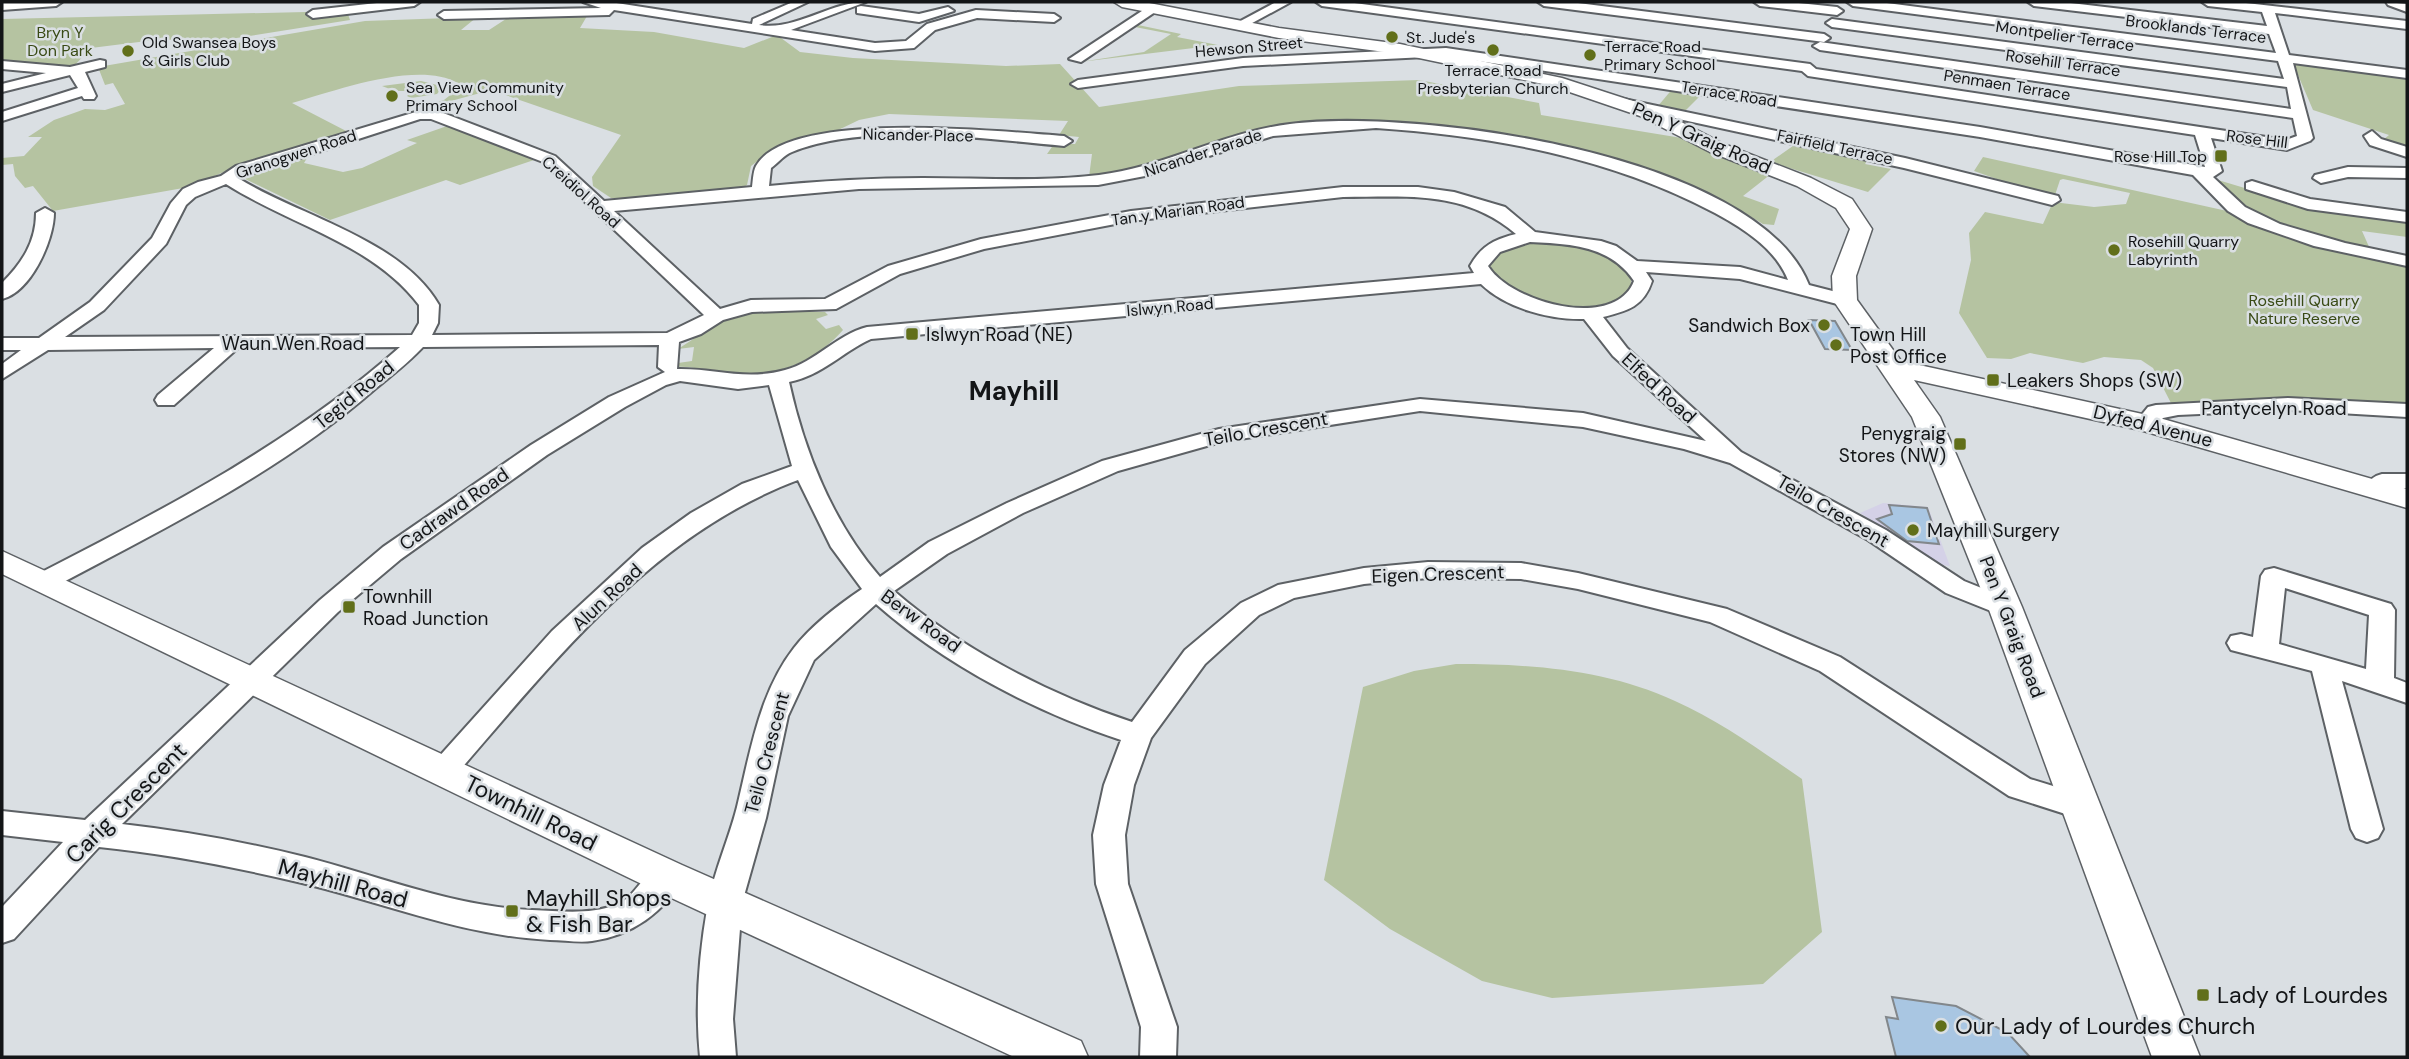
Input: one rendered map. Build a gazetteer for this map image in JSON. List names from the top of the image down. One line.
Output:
{"streets":{"street":["Brooklands Terrace","Montpelier Terrace","Hewson Street","Rosehill Terrace","Penmaen Terrace","Terrace Road","Nicander Place","Pen Y Graig Road","Rose Hill","Fairfield Terrace","Nicander Parade","Granogwen Road","Creidiol Road","Tan y Marian Road","Islwyn Road","Waun Wen Road","Elfed Road","Tegid Road","Pantycelyn Road","Dyfed Avenue","Teilo Crescent","Cadrawd Road","Eigen Crescent","Alun Road","Berw Road","Carig Crescent","Townhill Road","Mayhill Road"]},"crossings":[["Brooklands Terrace","Rose Hill"],["Montpelier Terrace","Rose Hill"],["Hewson Street","Terrace Road"],["Hewson Street","Pen Y Graig Road"],["Rosehill Terrace","Penmaen Terrace"],["Rosehill Terrace","Rose Hill"],["Penmaen Terrace","Rose Hill"],["Terrace Road","Pen Y Graig Road"],["Terrace Road","Rose Hill"],["Nicander Place","Nicander Parade"],["Pen Y Graig Road","Fairfield Terrace"],["Pen Y Graig Road","Dyfed Avenue"],["Pen Y Graig Road","Teilo Crescent"],["Pen Y Graig Road","Eigen Crescent"],["Nicander Parade","Creidiol Road"],["Granogwen Road","Creidiol Road"],["Granogwen Road","Waun Wen Road"],["Granogwen Road","Tegid Road"],["Creidiol Road","Islwyn Road"],["Tan y Marian Road","Islwyn Road"],["Tan y Marian Road","Cadrawd Road"],["Tan y Marian Road","Berw Road"],["Islwyn Road","Waun Wen Road"],["Waun Wen Road","Tegid Road"],["Elfed Road","Teilo Crescent"],["Tegid Road","Townhill Road"],["Pantycelyn Road","Dyfed Avenue"],["Teilo Crescent","Berw Road"],["Teilo Crescent","Townhill Road"],["Cadrawd Road","Carig Crescent"],["Cadrawd Road","Townhill Road"],["Eigen Crescent","Berw Road"],["Alun Road","Berw Road"],["Alun Road","Townhill Road"],["Carig Crescent","Townhill Road"],["Carig Crescent","Mayhill Road"],["Townhill Road","Mayhill Road"]],"districts":["Mayhill"],"parks":["Bryn Y Don Park","Rosehill Quarry Nature Reserve"],"places":{"other":["St. Jude's","Terrace Road Presbyterian Church","Old Swansea Boys & Girls Club","Terrace Road Primary School","Sea View Community Primary School","Rosehill Quarry Labyrinth","Sandwich Box","Town Hill Post Office","Mayhill Surgery","Our Lady of Lourdes Church"],"transit":["Rose Hill Top","Islwyn Road (NE)","Leakers Shops (SW)","Penygraig Stores (NW)","Townhill Road Junction","Mayhill Shops & Fish Bar","Lady of Lourdes"]}}
